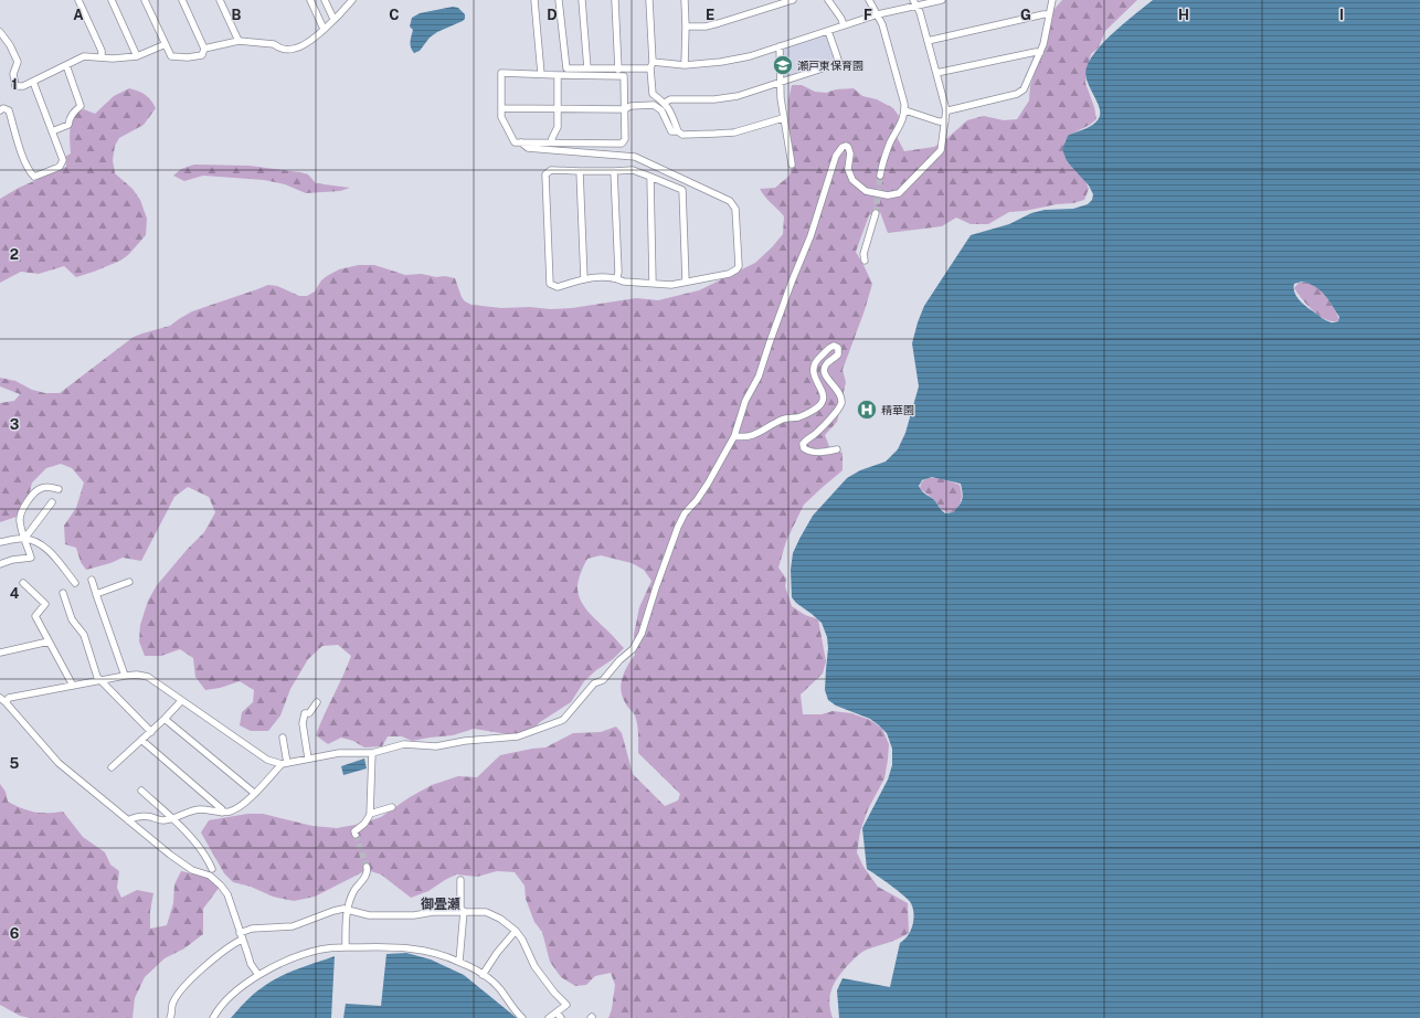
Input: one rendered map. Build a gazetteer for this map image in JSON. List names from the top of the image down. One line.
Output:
{"districts":["御畳瀬"],"places":{"school or university":["瀬戸東保育園"],"hospital":["精華園"]},"grid":{"columns":["A","B","C","D","E","F","G","H","I"],"rows":["1","2","3","4","5","6"]}}
